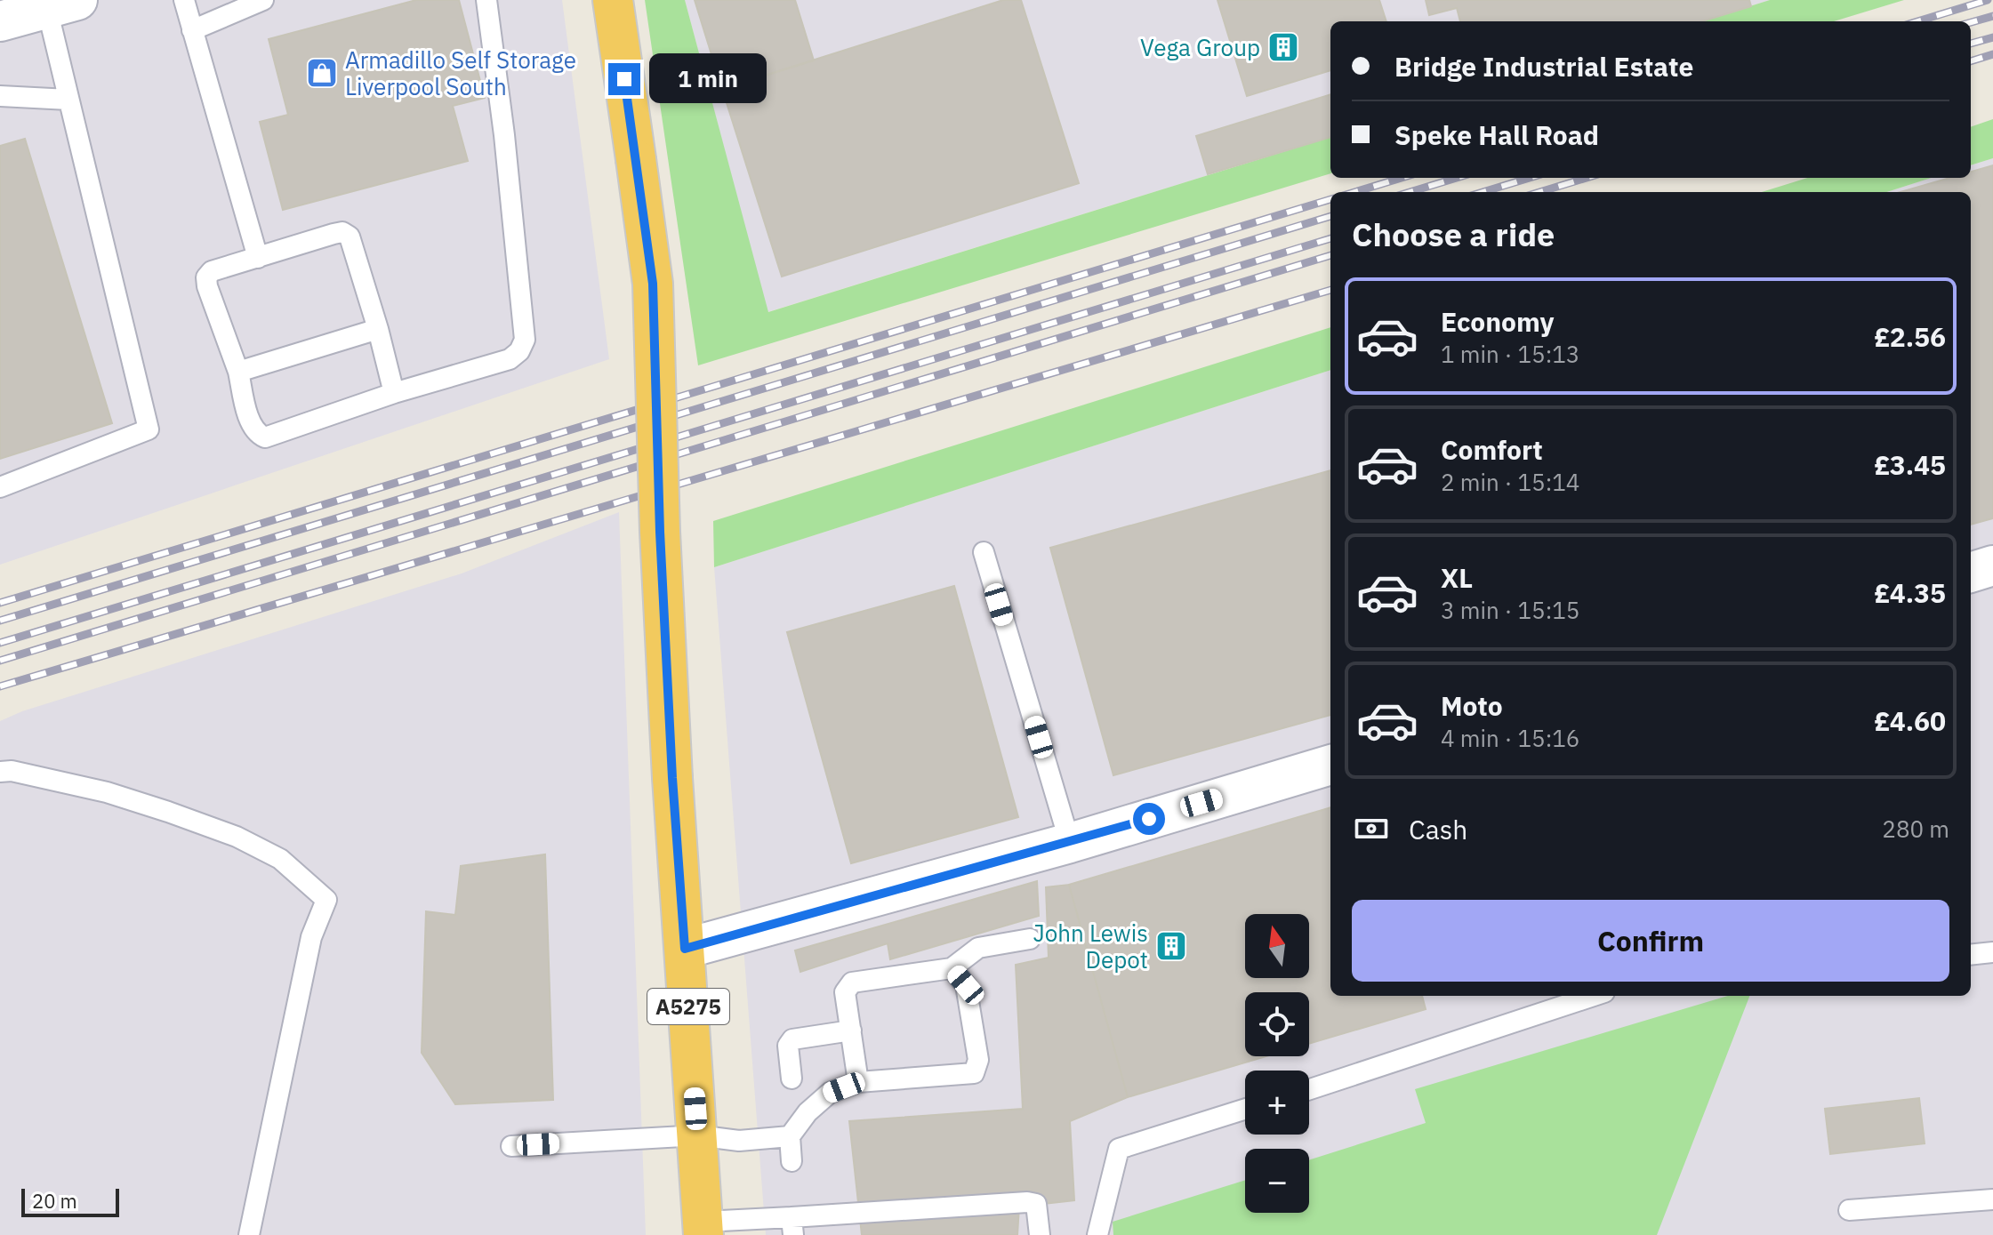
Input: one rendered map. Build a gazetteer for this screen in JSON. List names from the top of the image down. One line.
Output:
{"streets":{"highway":["A5275"]},"places":{"building":["Vega Group","John Lewis Depot"],"shop":["Armadillo Self Storage Liverpool South"]},"scale_bar":"20 m","north":"top","page":{"banner":["Bridge Industrial Estate","Speke Hall Road"],"bubble":"1 min","heading":"Choose a ride","list":[{"name":"Economy","note":"1 min · 15:13","value":"£2.56"},{"name":"Comfort","note":"2 min · 15:14","value":"£3.45"},{"name":"XL","note":"3 min · 15:15","value":"£4.35"},{"name":"Moto","note":"4 min · 15:16","value":"£4.60"}],"pay":["Cash","280 m"],"buttons":"Confirm","map_buttons":["+","−"],"scale":"20 m"}}
